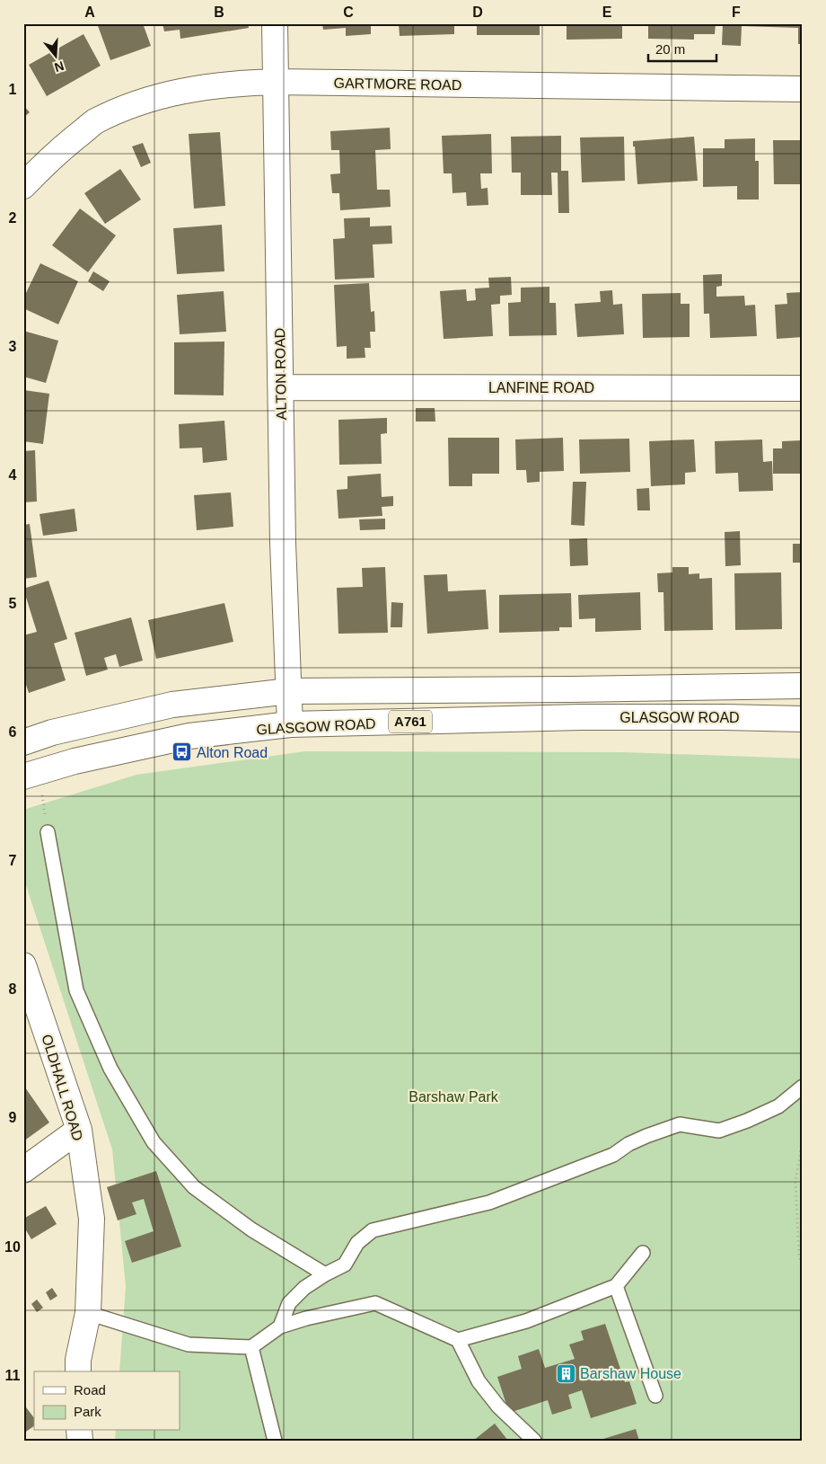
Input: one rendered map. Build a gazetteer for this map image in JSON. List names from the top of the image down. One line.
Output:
{"streets":{"street":["GARTMORE ROAD","ALTON ROAD","LANFINE ROAD","GLASGOW ROAD","A761","OLDHALL ROAD"]},"crossings":[["GARTMORE ROAD","ALTON ROAD"],["ALTON ROAD","LANFINE ROAD"],["ALTON ROAD","GLASGOW ROAD"]],"parks":["Barshaw Park"],"places":{"bus stop":["Alton Road"],"building":["Barshaw House"]},"legend":["Road","Park"],"scale_bar":"20 m","north":"bottom","grid":{"columns":["A","B","C","D","E","F"],"rows":["1","2","3","4","5","6","7","8","9","10","11"]}}
